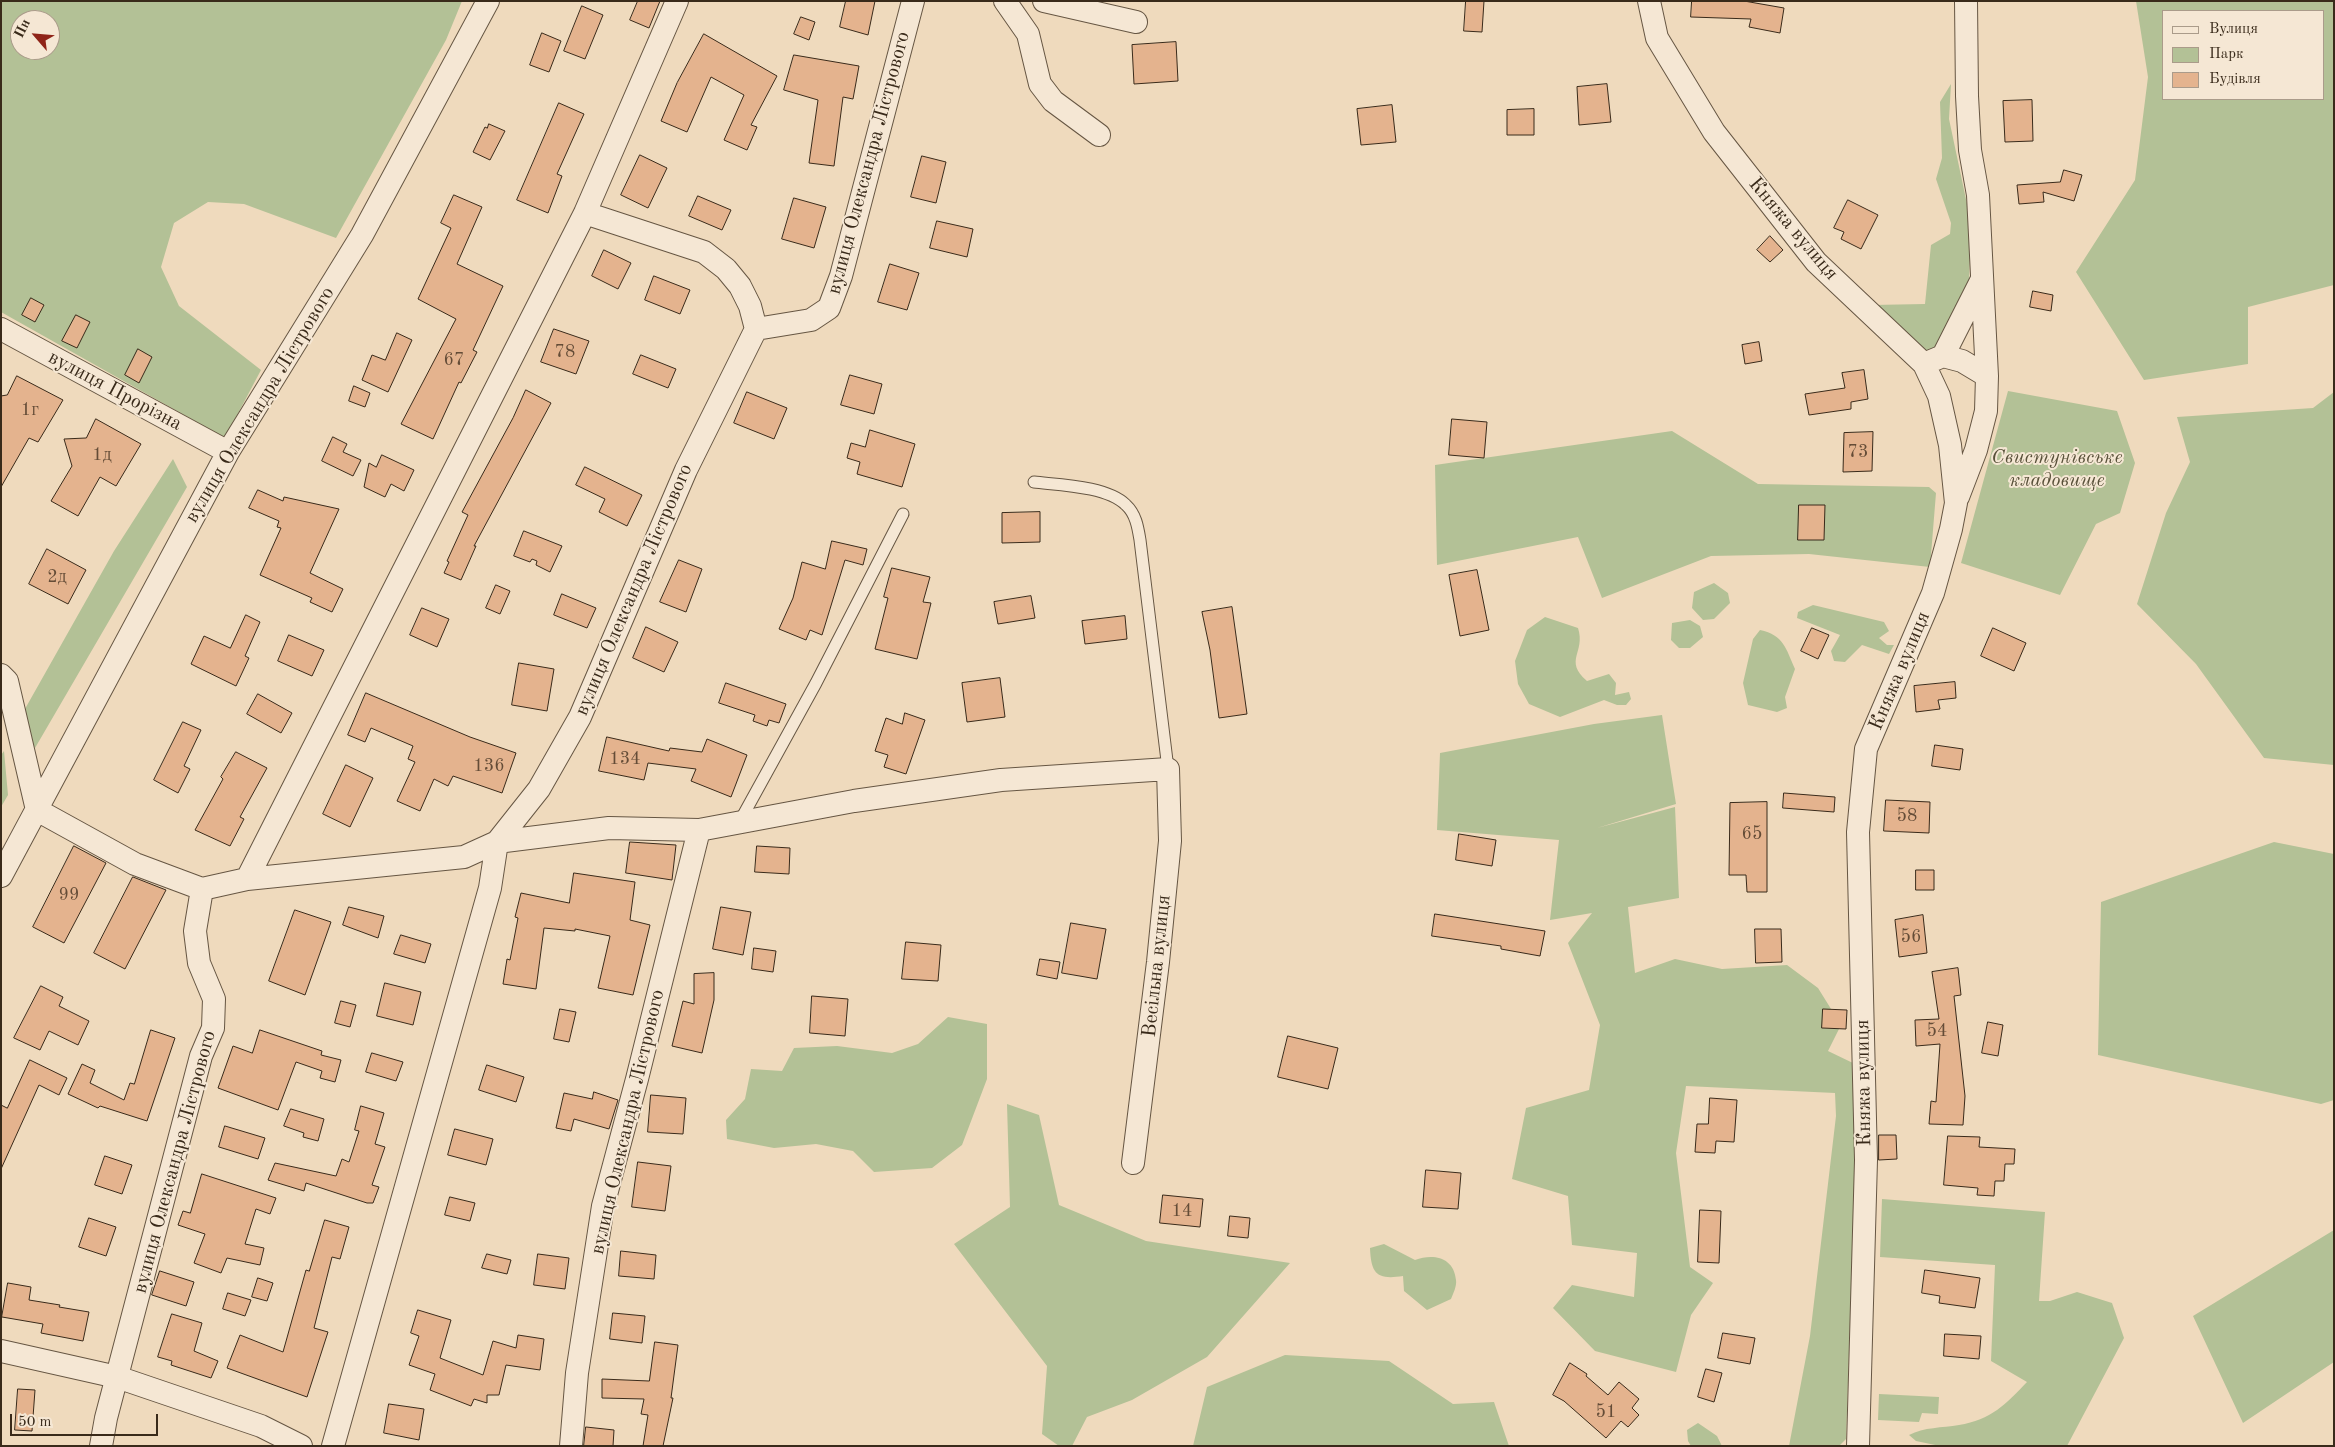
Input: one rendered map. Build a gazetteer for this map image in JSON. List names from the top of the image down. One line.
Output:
{"streets":{"street":["вулиця Олександра Лістрового","Княжа вулиця","вулиця Прорізна","Весільна вулиця"]},"crossings":[["вулиця Олександра Лістрового","вулиця Прорізна"],["вулиця Олександра Лістрового","Весільна вулиця"]],"parks":["Свистунівське кладовище"],"house_numbers":["78","67","1г","73","1д","2д","134","136","58","65","99","56","54","14","51"],"legend":["Вулиця","Парк","Будівля"],"scale_bar":"50 m","north":"top left"}
